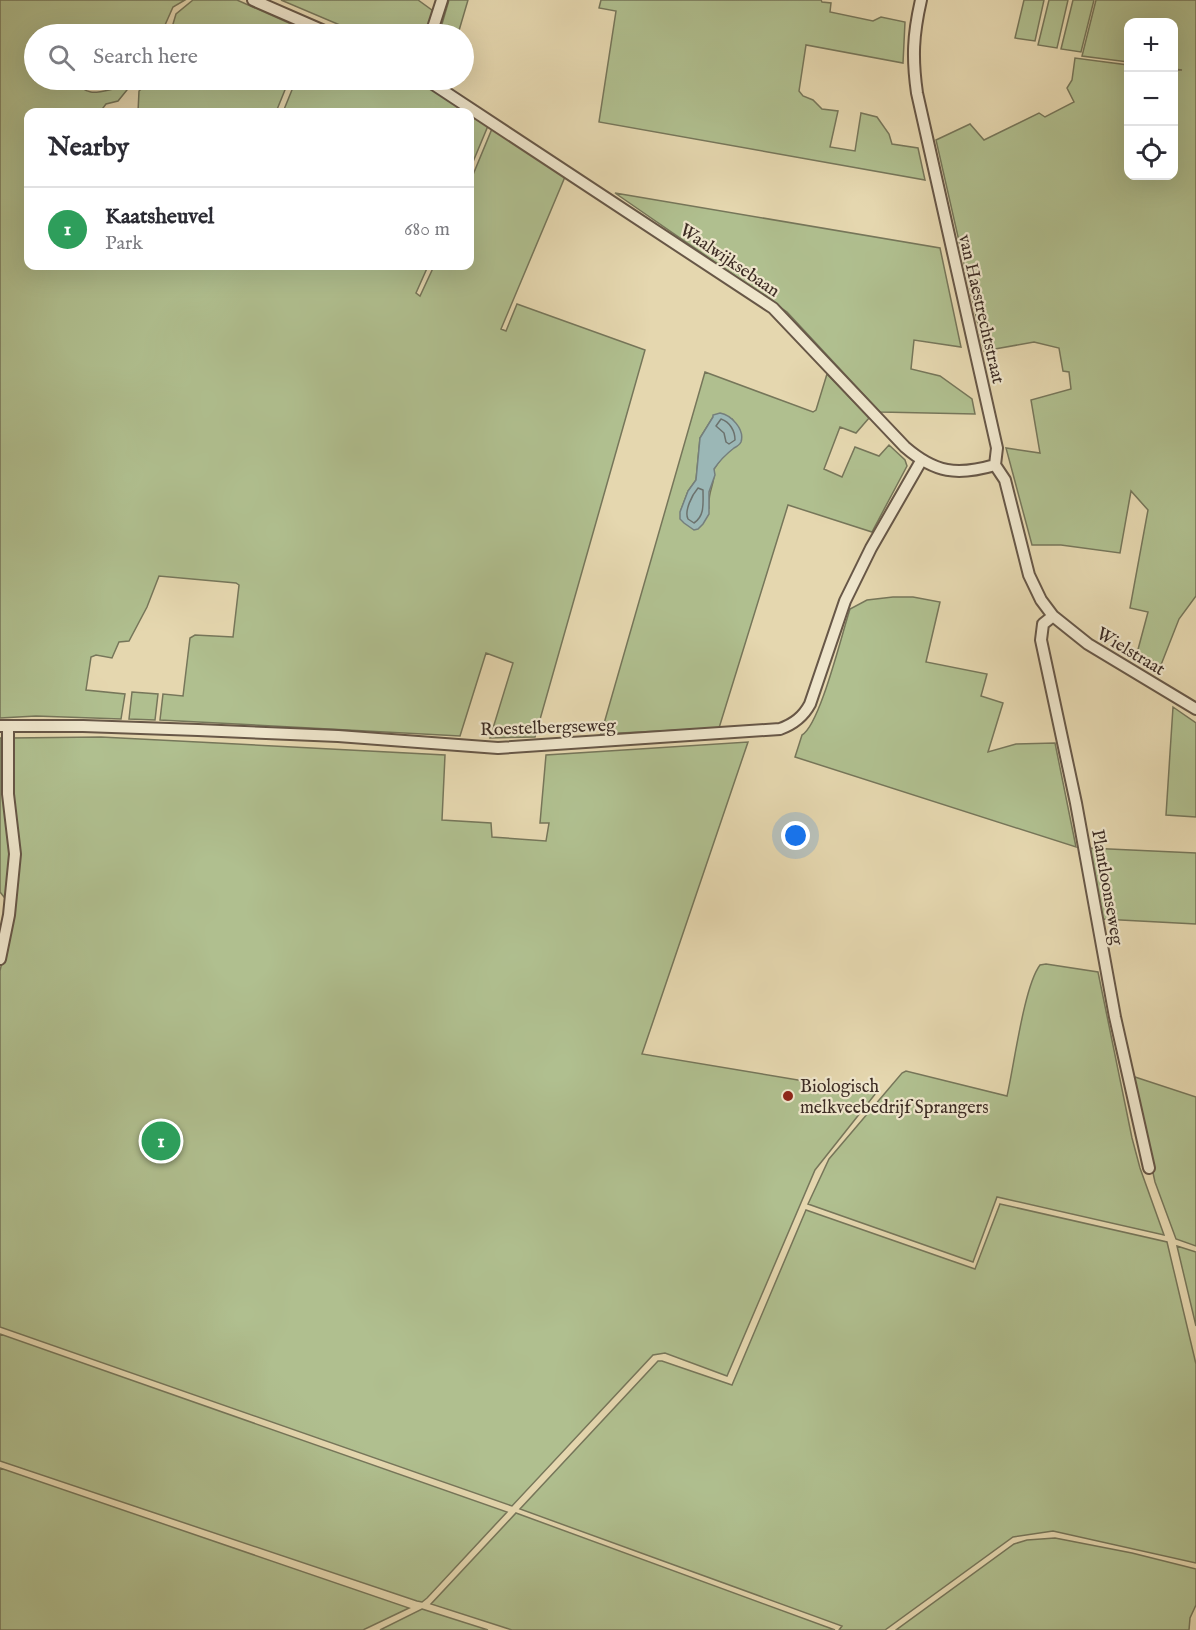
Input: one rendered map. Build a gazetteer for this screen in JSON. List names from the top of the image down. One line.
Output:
{"streets":{"street":["Waalwijksebaan","van Haestrechtstraat","Wielstraat","Roestelbergseweg","Plantloonseweg"]},"crossings":[["Waalwijksebaan","van Haestrechtstraat"],["Waalwijksebaan","Roestelbergseweg"],["van Haestrechtstraat","Wielstraat"],["van Haestrechtstraat","Plantloonseweg"],["Wielstraat","Plantloonseweg"]],"places":["Biologisch melkveebedrijf Sprangers"],"page":{"map_buttons":["+","−"],"search":"Search here","heading":"Nearby","list":[{"mark":"1","name":"Kaatsheuvel","note":"Park","value":"680 m"}],"pins":"1"}}
